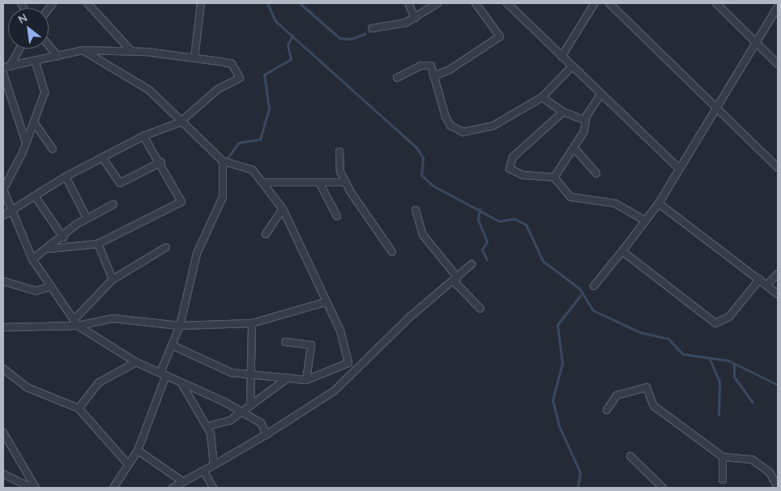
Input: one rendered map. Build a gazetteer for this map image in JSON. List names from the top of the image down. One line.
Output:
{"north":"top left"}
